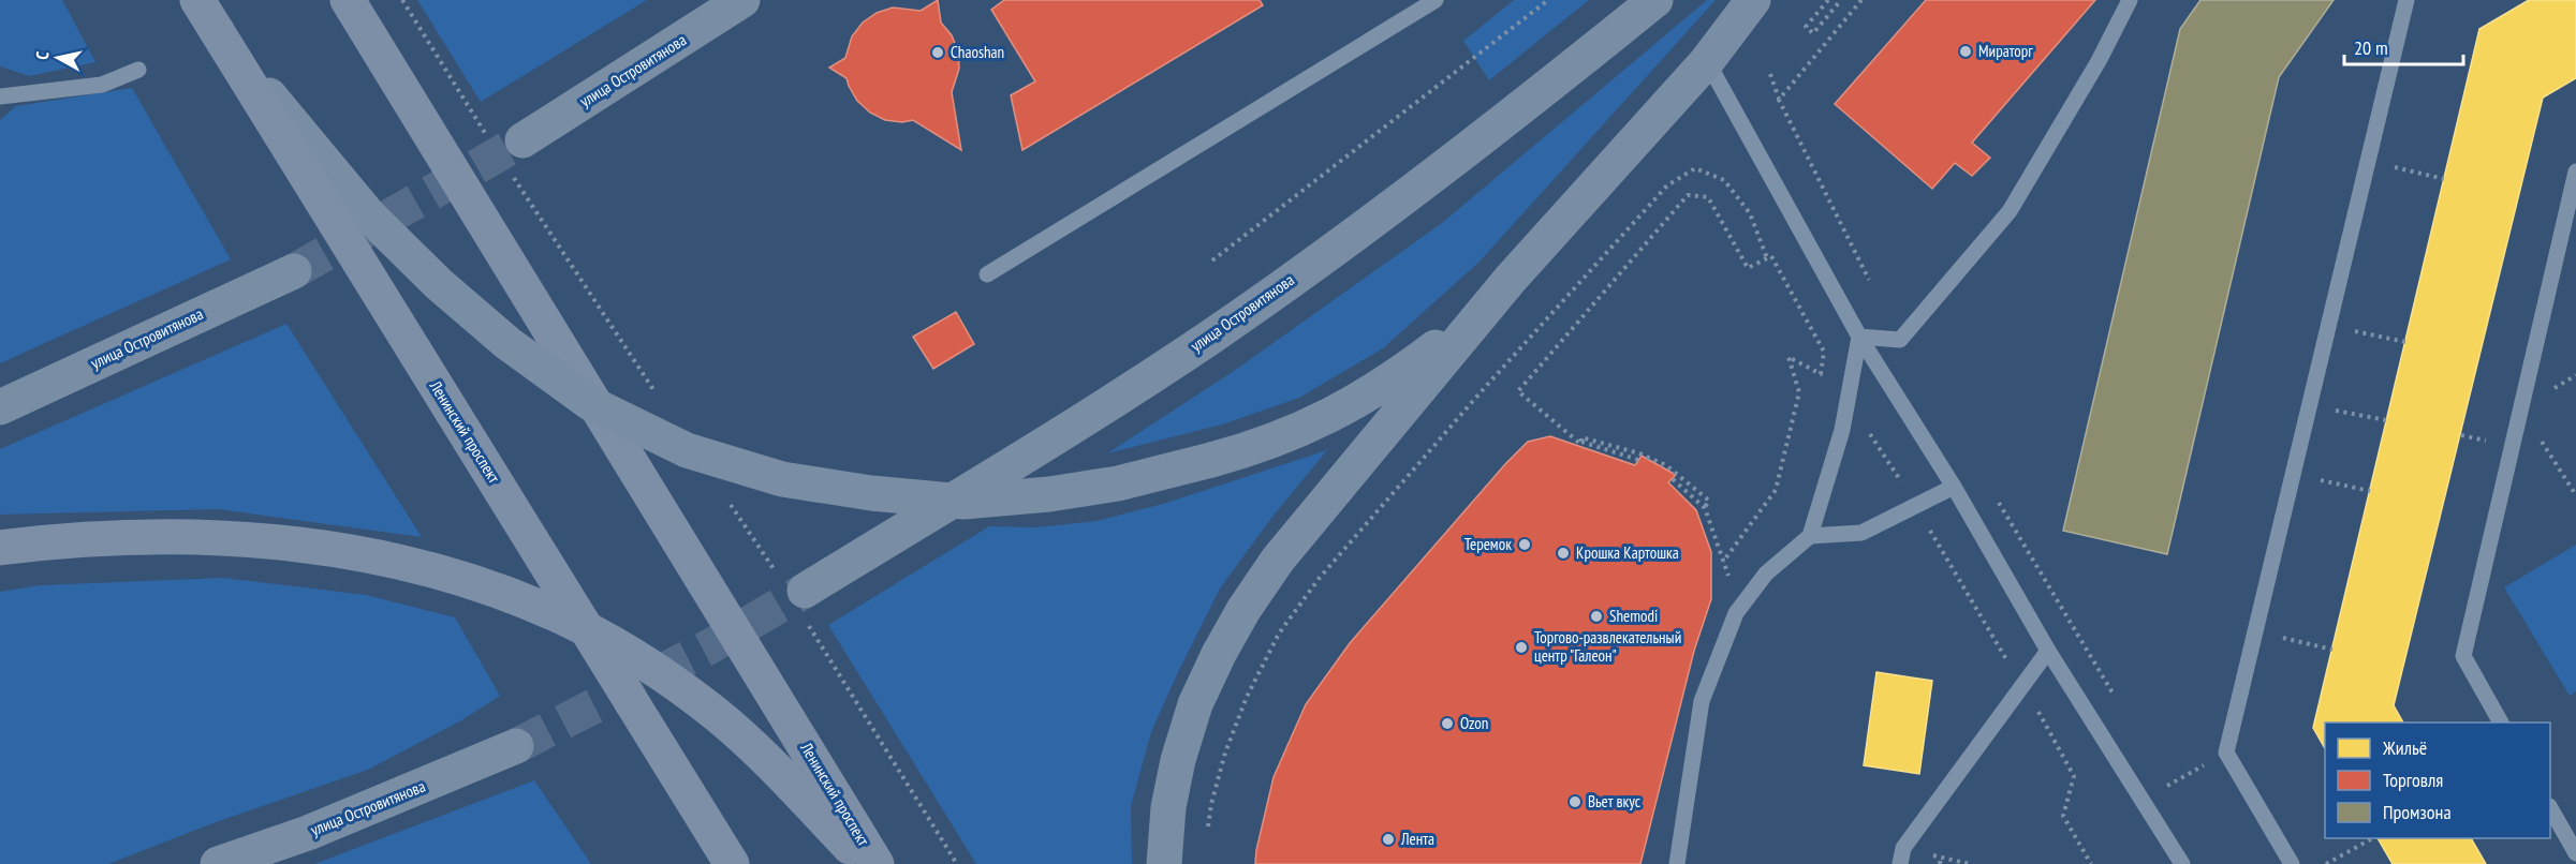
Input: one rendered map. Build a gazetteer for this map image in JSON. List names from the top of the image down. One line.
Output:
{"streets":{"main road":["улица Островитянова","Ленинский проспект"]},"places":["Мираторг","Chaoshan","Теремок","Крошка Картошка","Shemodi","Торгово-развлекательный центр \"Галеон\"","Ozon","Вьет вкус","Лента"],"legend":["Жильё","Торговля","Промзона"],"scale_bar":"20 m","north":"left"}
